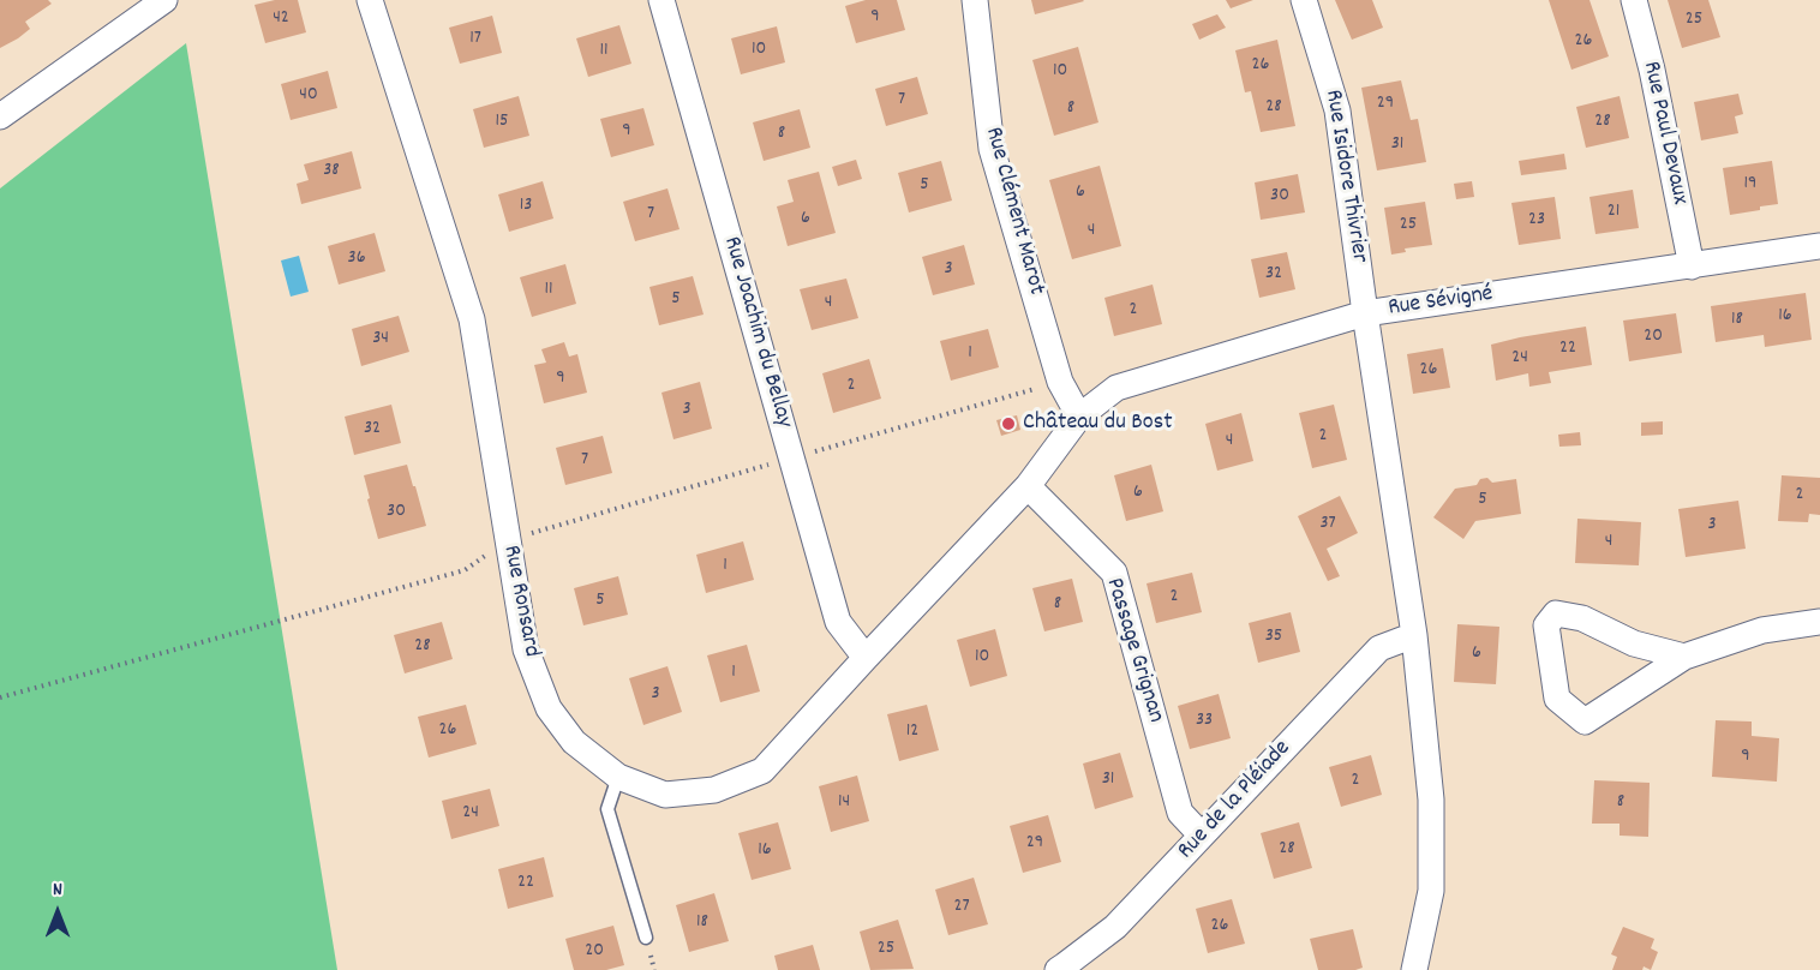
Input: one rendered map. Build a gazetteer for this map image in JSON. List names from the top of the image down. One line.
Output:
{"streets":{"street":["Rue Paul Devaux","Rue Isidore Thivrier","Rue Clément Marot","Rue Sévigné","Rue Joachim du Bellay","Rue Ronsard","Passage Grignan","Rue de la Pléiade"]},"crossings":[["Rue Paul Devaux","Rue Sévigné"],["Rue Isidore Thivrier","Rue Sévigné"],["Rue Clément Marot","Rue Sévigné"],["Rue Clément Marot","Rue Ronsard"],["Rue Sévigné","Rue Ronsard"],["Rue Joachim du Bellay","Rue Ronsard"],["Rue Ronsard","Passage Grignan"],["Passage Grignan","Rue de la Pléiade"]],"places":["Château du Bost"],"house_numbers":["9","42","25","17","26","10","11","26","10","40","7","29","28","8","15","28","9","8","31","38","19","5","6","30","13","21","7","6","23","25","4","36","3","32","11","5","4","2","16","18","20","34","22","1","24","26","9","2","3","32","2","4","7","6","2","5","30","37","3","4","1","2","5","8","35","28","6","10","1","3","33","26","12","9","31","2","14","8","24","29","28","16","22","27","18","26","25","20"],"north":"top"}
